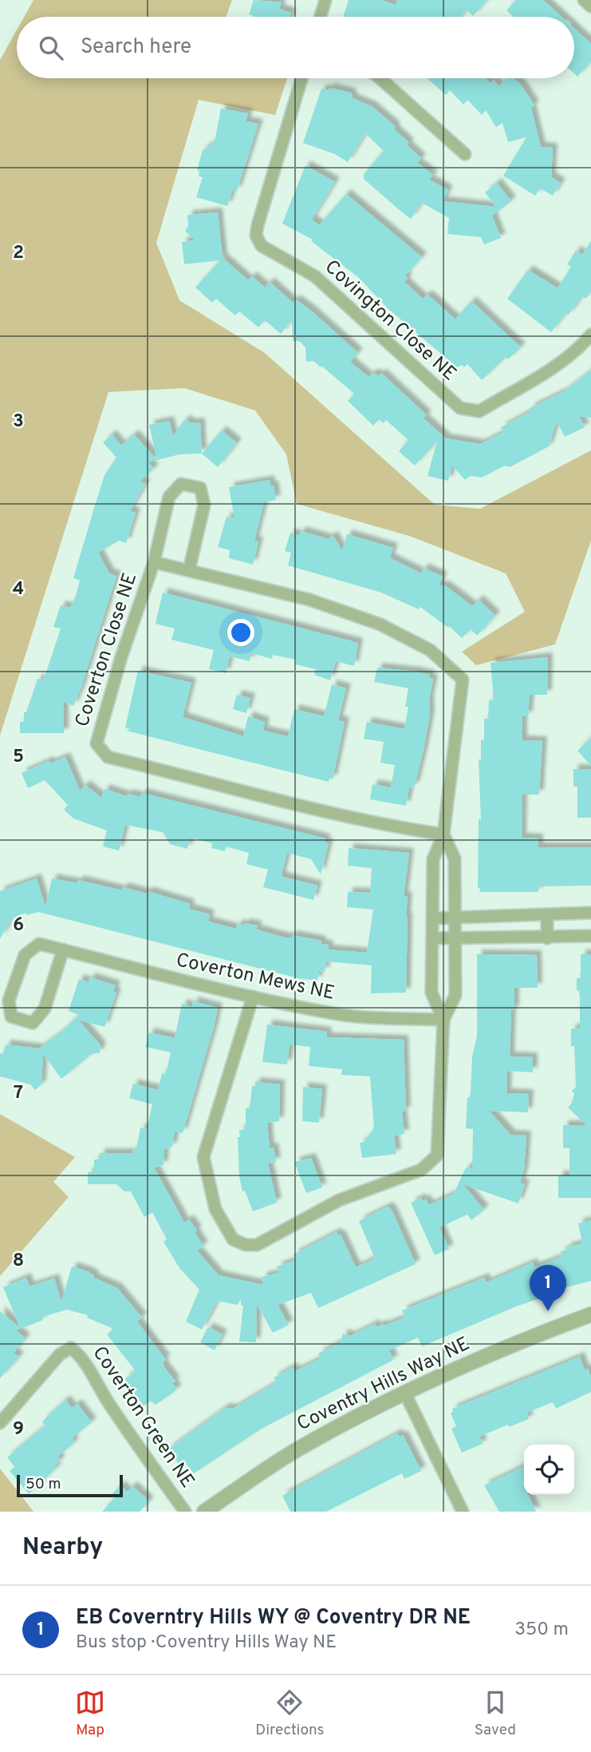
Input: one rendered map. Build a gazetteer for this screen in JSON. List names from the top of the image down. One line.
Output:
{"streets":{"street":["Covington Close NE","Coverton Close NE","Coverton Mews NE","Coventry Hills Way NE","Coverton Green NE"]},"crossings":[["Coverton Close NE","Coverton Mews NE"]],"scale_bar":"50 m","page":{"search":"Search here","pins":"1","scale":"50 m","heading":"Nearby","list":[{"mark":"1","name":"EB Coverntry Hills WY @ Coventry DR NE","note":"Bus stop · Coventry Hills Way NE","value":"350 m"}],"nav":["Map","Directions","Saved"]},"grid":{"rows":["2","3","4","5","6","7","8","9"]}}
